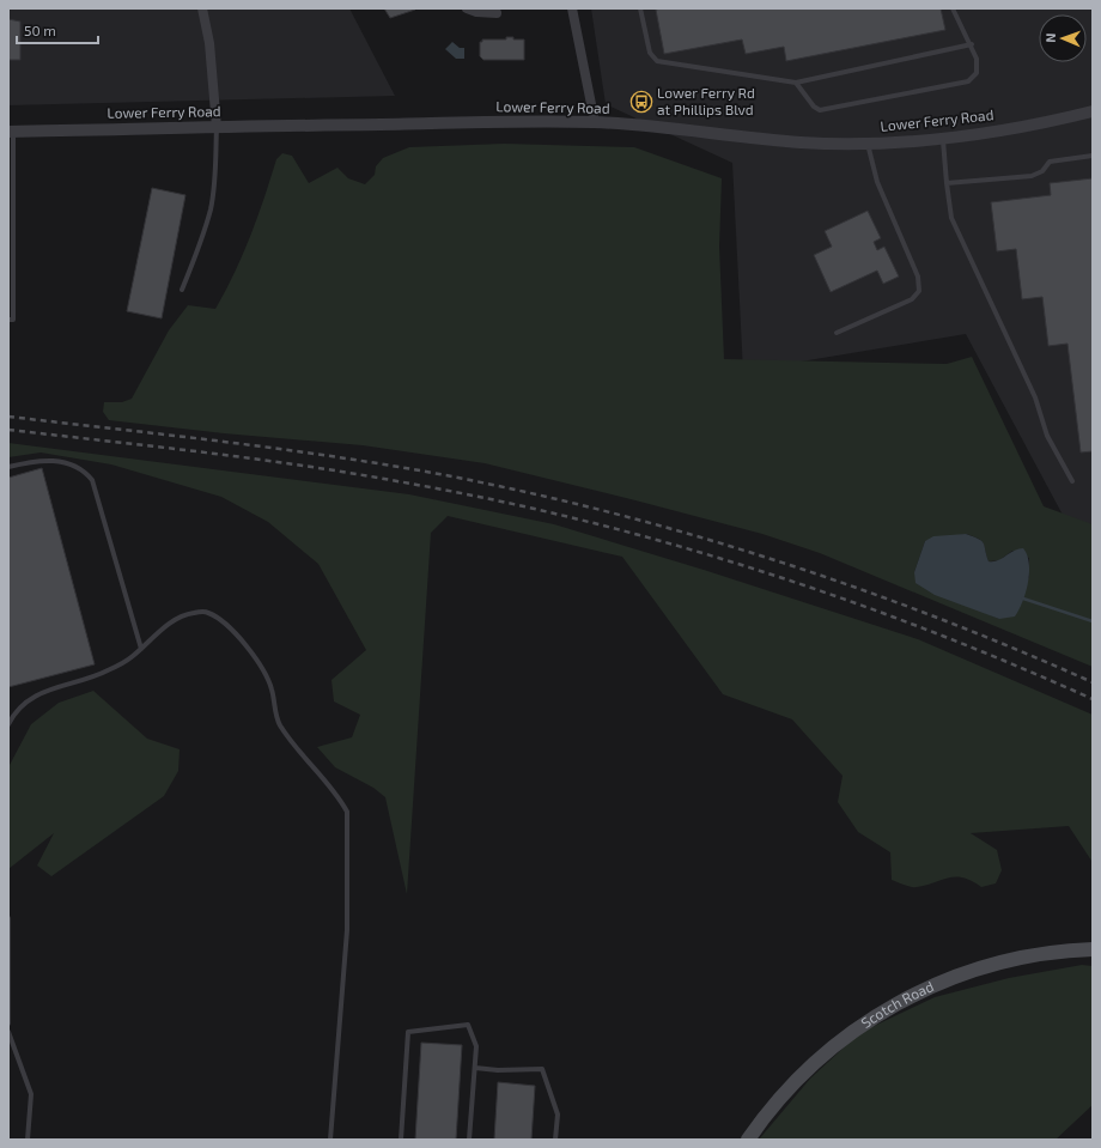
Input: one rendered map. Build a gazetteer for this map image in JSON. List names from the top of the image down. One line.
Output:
{"streets":{"main road":["Scotch Road"],"street":["Lower Ferry Road"]},"places":{"bus stop":["Lower Ferry Rd at Phillips Blvd"]},"scale_bar":"50 m","north":"left"}
